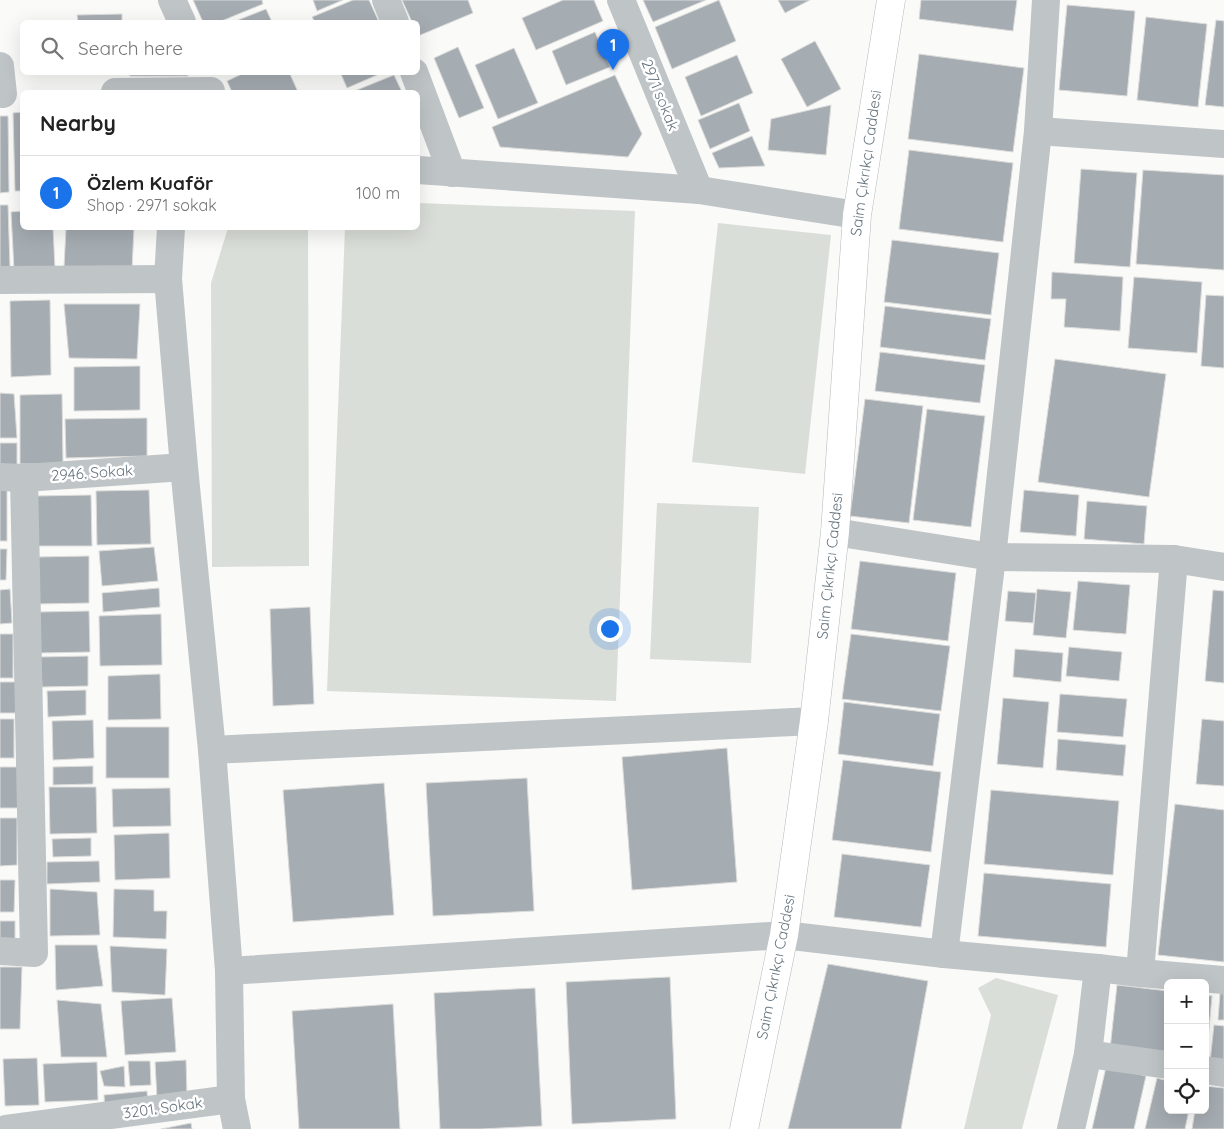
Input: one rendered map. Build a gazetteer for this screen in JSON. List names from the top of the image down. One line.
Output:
{"streets":{"main road":["Saim Çıkrıkçı Caddesi"],"street":["2971 sokak","2946. Sokak","3201. Sokak"]},"page":{"search":"Search here","pins":"1","heading":"Nearby","list":[{"mark":"1","name":"Özlem Kuaför","note":"Shop · 2971 sokak","value":"100 m"}],"map_buttons":["+","−"]}}
